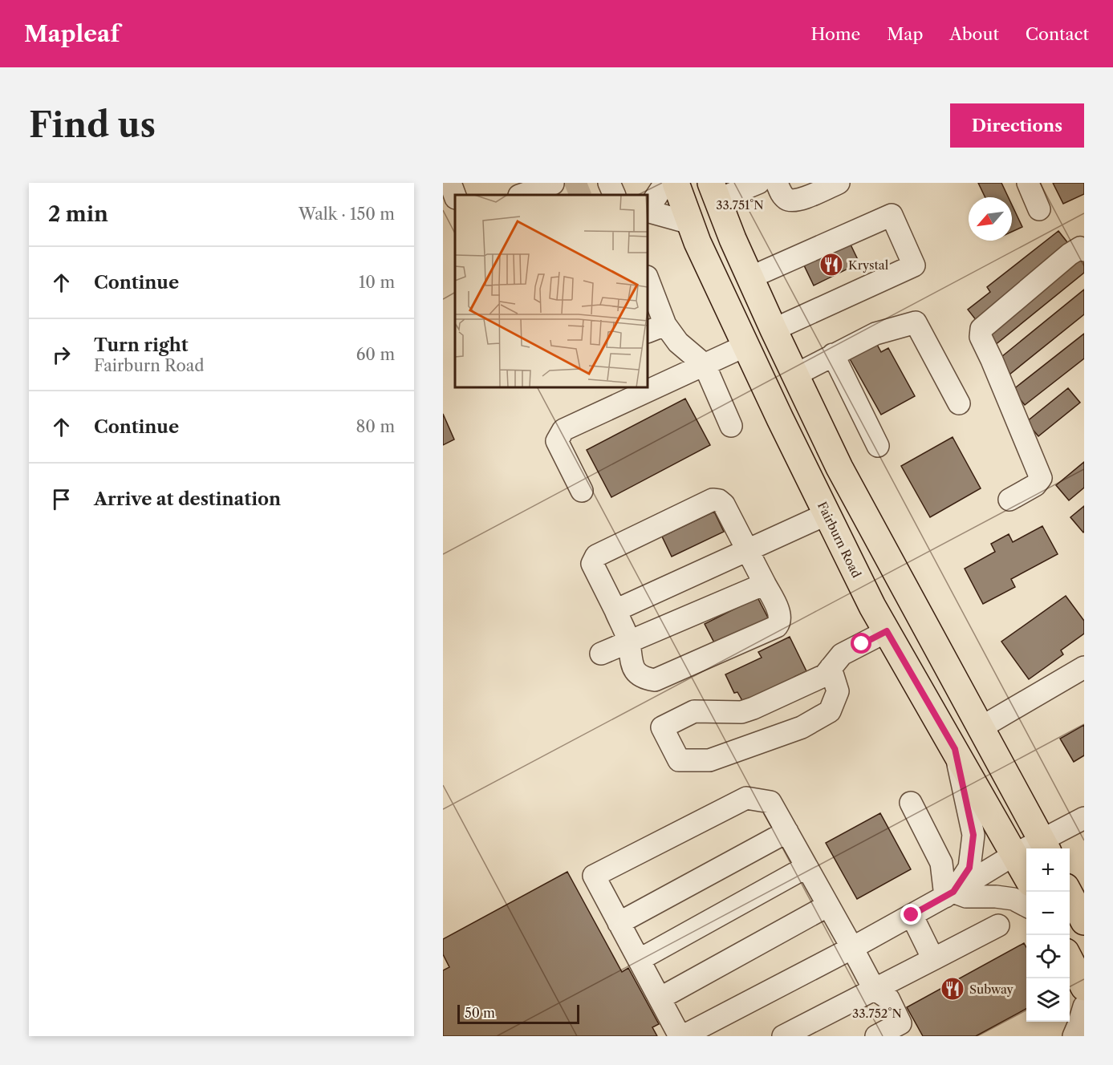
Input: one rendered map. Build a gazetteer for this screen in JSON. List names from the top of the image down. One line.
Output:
{"streets":{"main road":["Fairburn Road"]},"places":{"restaurant":["Krystal","Subway"]},"scale_bar":"50 m","north":"bottom left","page":{"header":"Mapleaf","nav":["Home","Map","About","Contact"],"buttons":"Directions","title":"Find us","heading":["2 min","Walk · 150 m"],"list":[["Continue","10 m"],["Turn right","Fairburn Road","60 m"],["Continue","80 m"],"Arrive at destination"],"map_buttons":["+","−"],"scale":"50 m"},"coordinates":["33.751°N","33.752°N"]}
